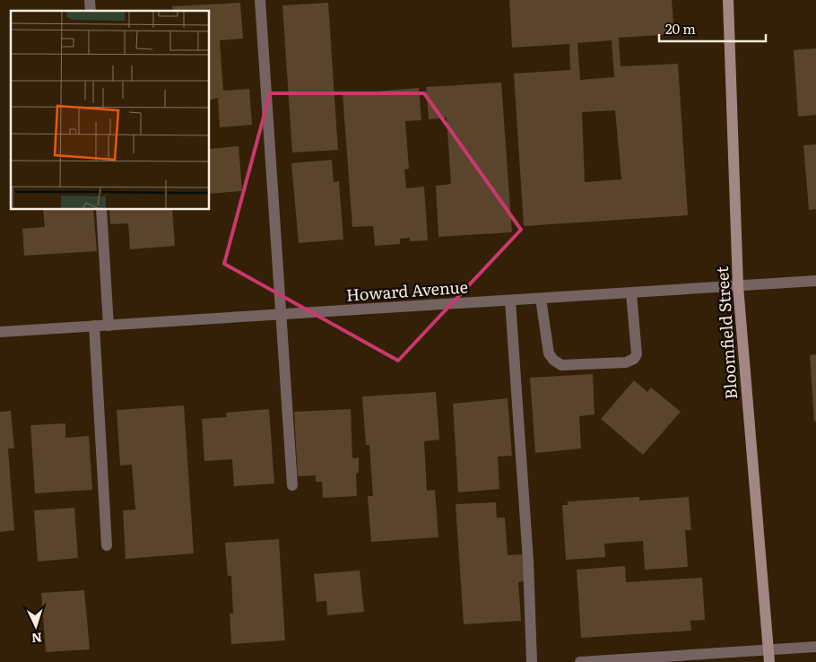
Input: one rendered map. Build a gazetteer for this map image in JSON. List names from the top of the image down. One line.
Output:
{"streets":{"street":["Howard Avenue","Bloomfield Street"]},"crossings":[["Howard Avenue","Bloomfield Street"]],"scale_bar":"20 m","north":"bottom"}
